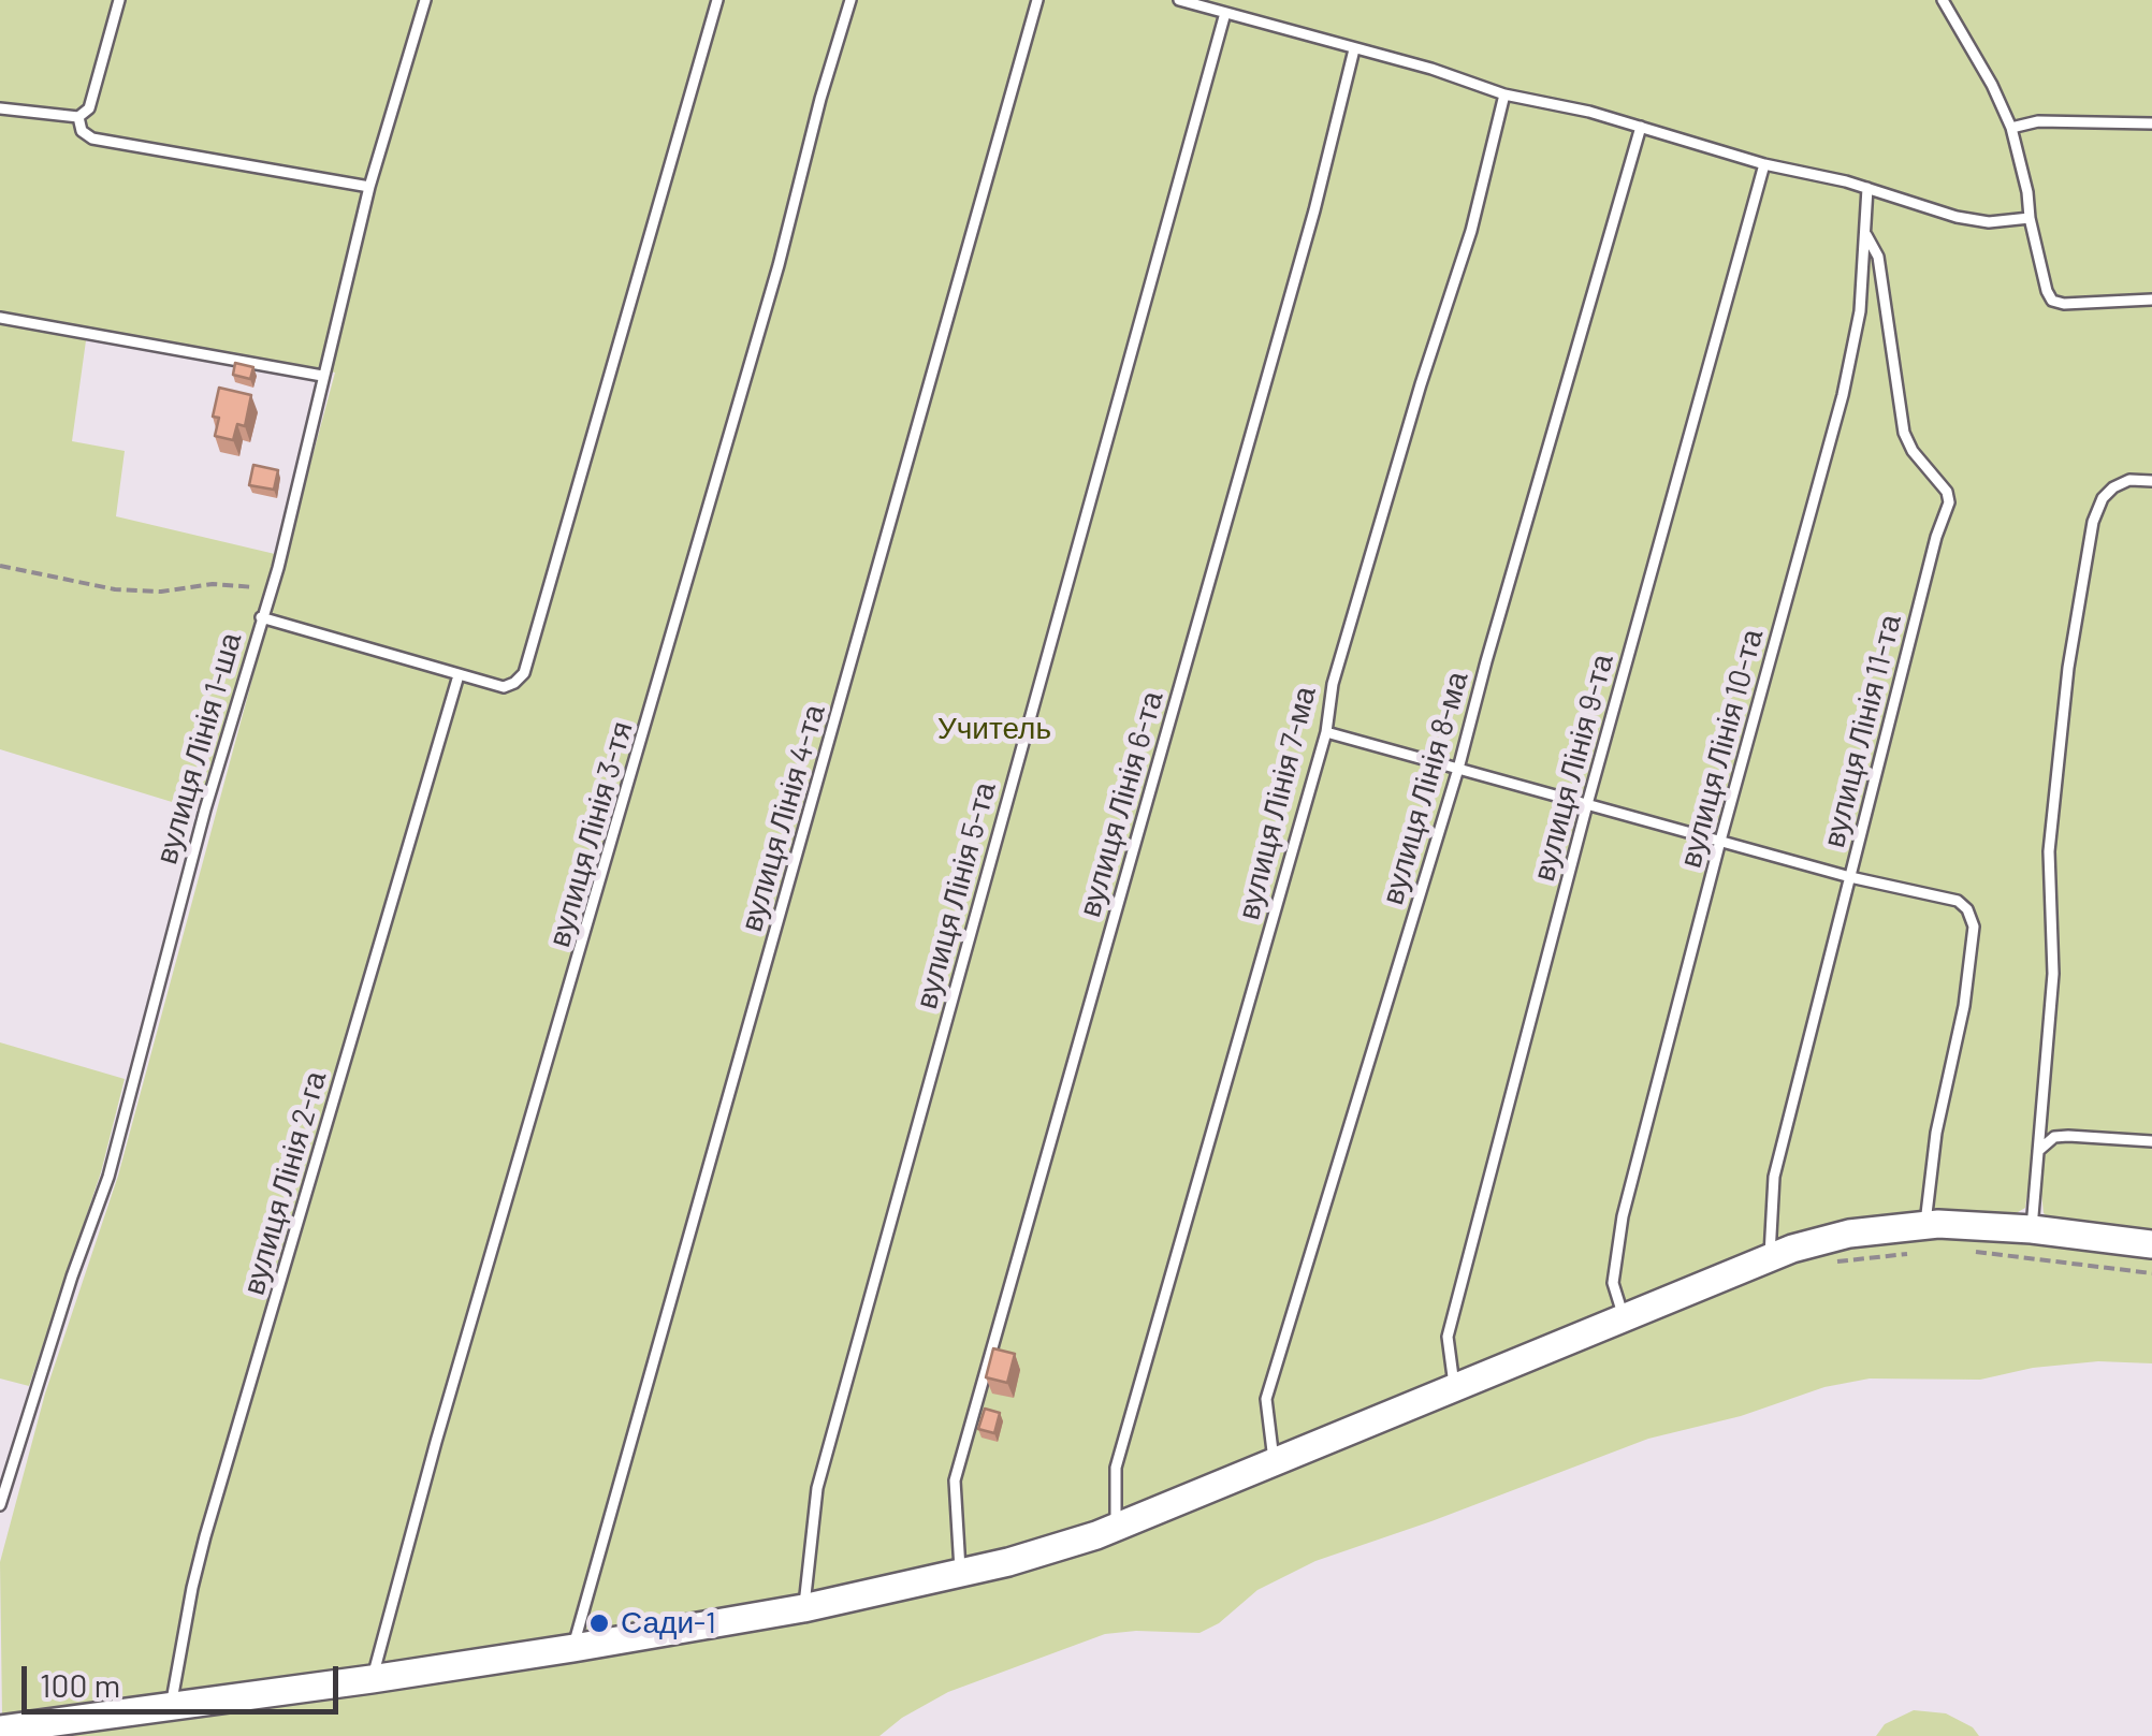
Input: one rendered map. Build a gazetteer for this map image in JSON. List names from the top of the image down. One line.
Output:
{"streets":{"lane":["вулиця Лінія 11-та","вулиця Лінія 1-ша","вулиця Лінія 10-та","вулиця Лінія 9-та","вулиця Лінія 8-ма","вулиця Лінія 7-ма","вулиця Лінія 6-та","вулиця Лінія 4-та","вулиця Лінія 3-тя","вулиця Лінія 5-та","вулиця Лінія 2-га"]},"crossings":[["вулиця Лінія 11-та","вулиця Лінія 10-та"]],"parks":["Учитель"],"places":["Сади-1"],"scale_bar":"100 m"}
